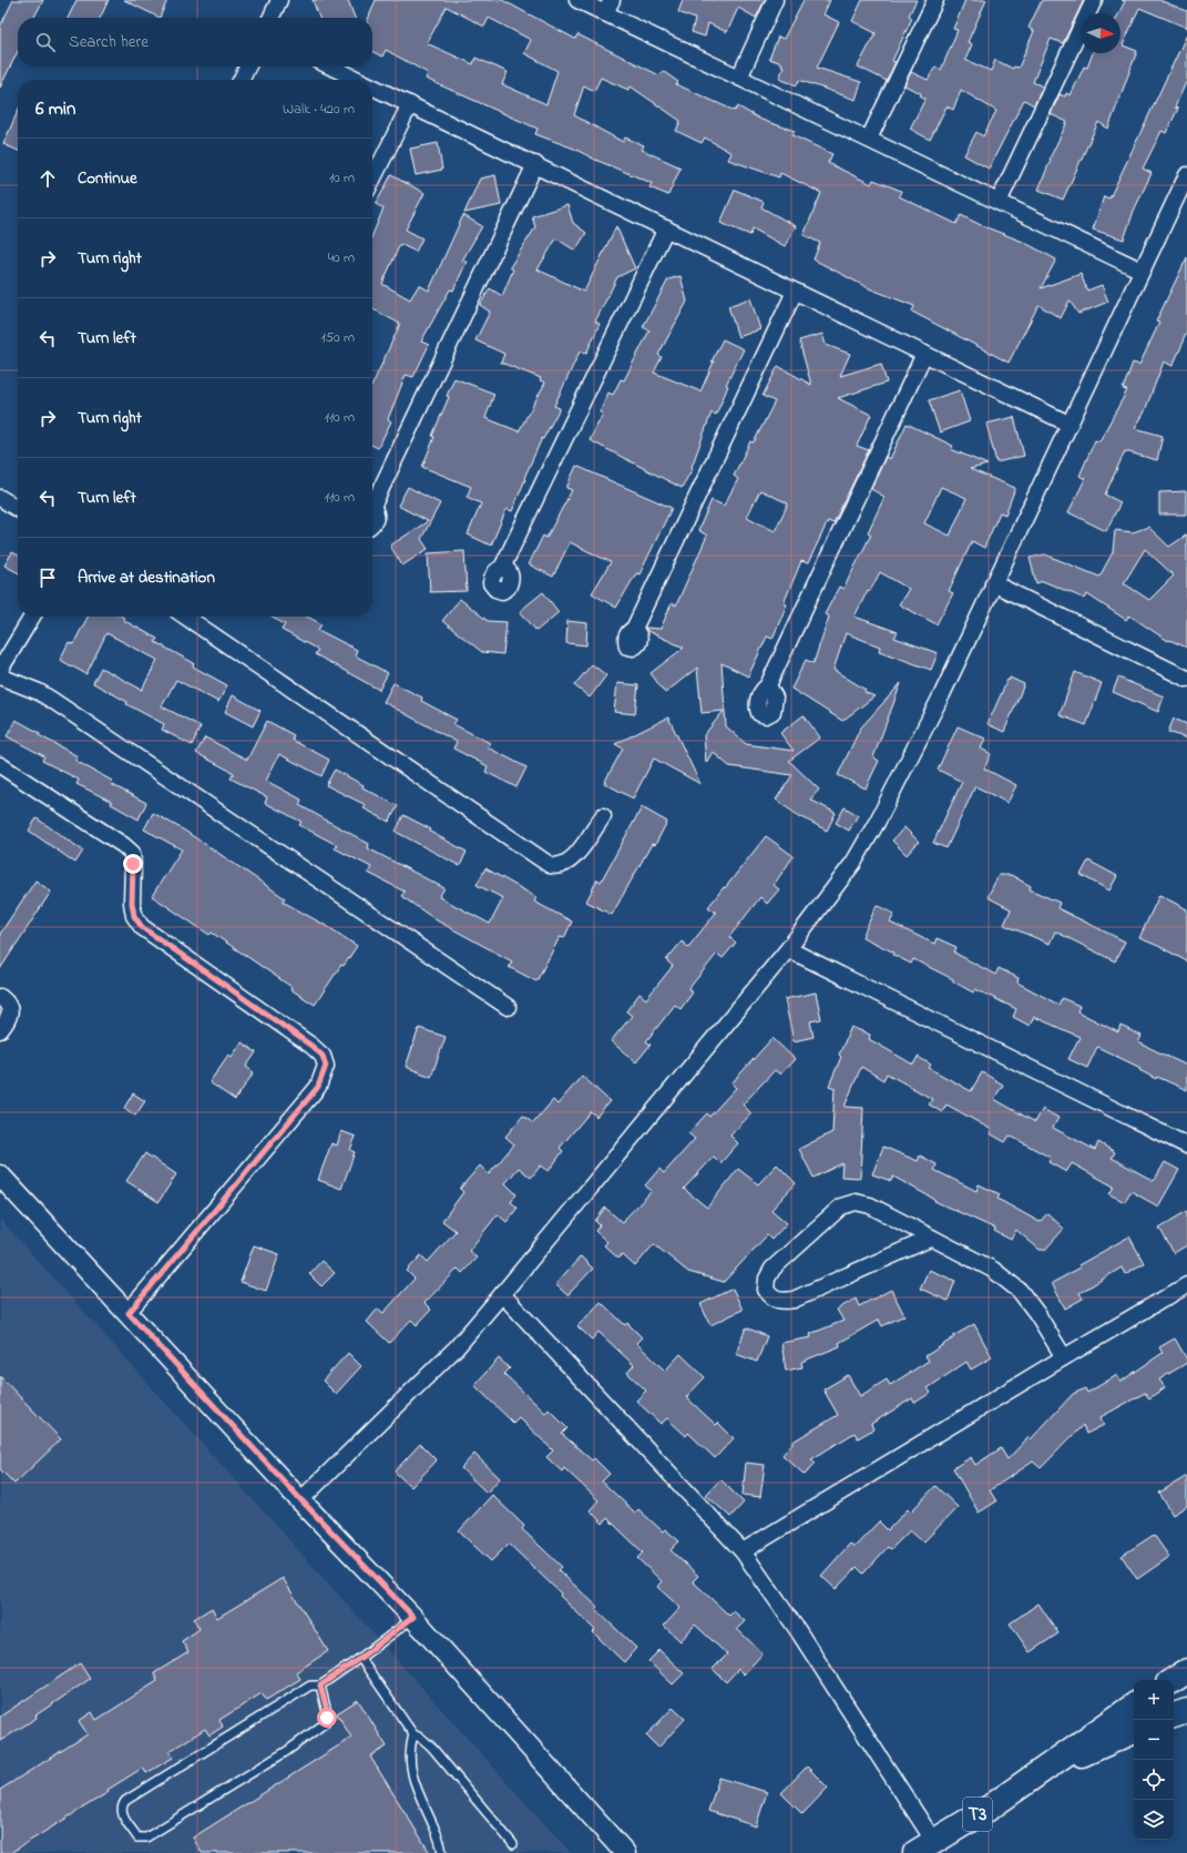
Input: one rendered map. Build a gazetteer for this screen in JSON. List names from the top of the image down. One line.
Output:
{"streets":{"highway":["T3"]},"north":"right","page":{"search":"Search here","heading":["6 min","Walk · 420 m"],"list":[["Continue","10 m"],["Turn right","40 m"],["Turn left","150 m"],["Turn right","110 m"],["Turn left","110 m"],"Arrive at destination"],"map_buttons":["+","−"]}}
